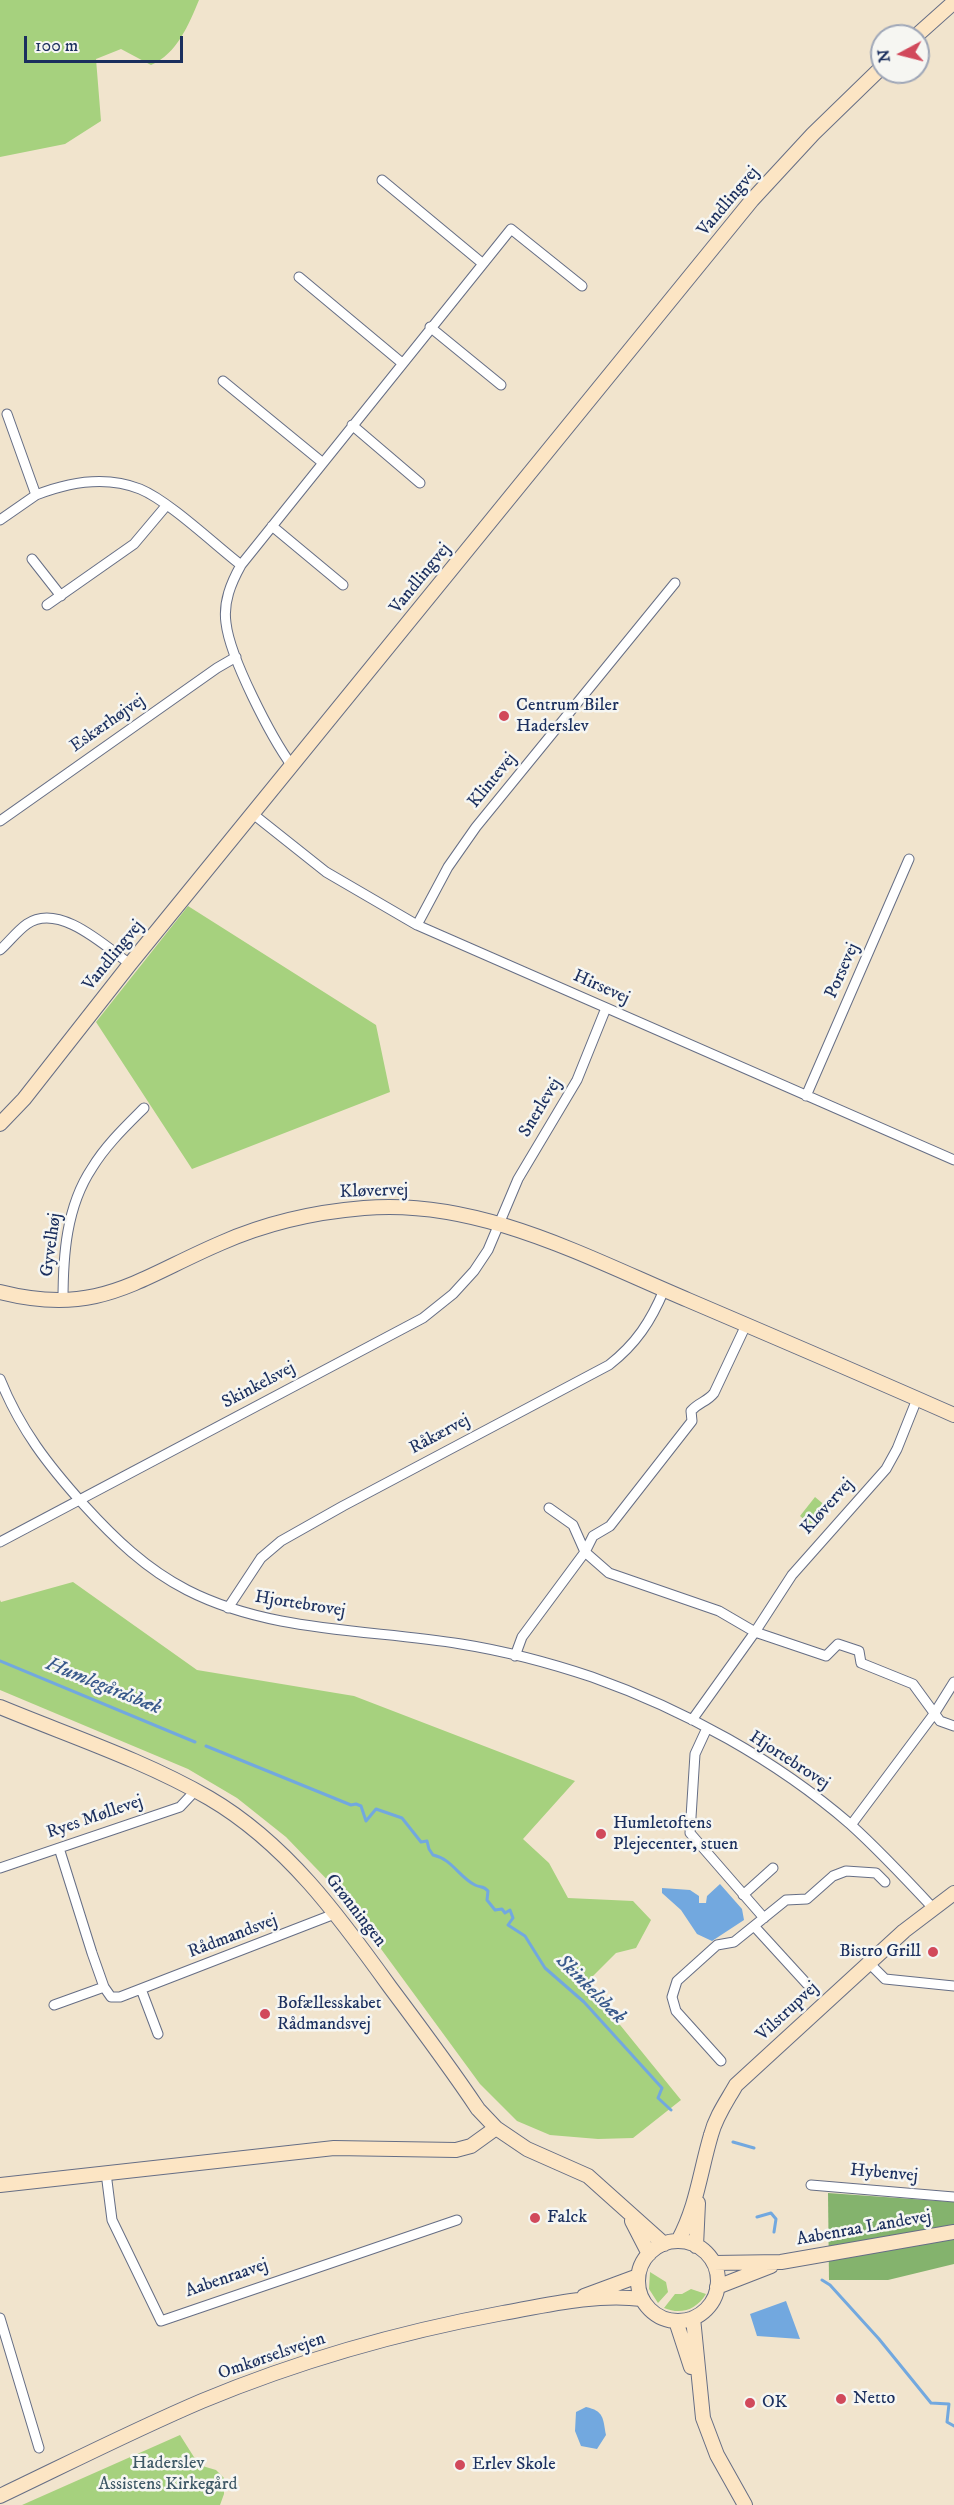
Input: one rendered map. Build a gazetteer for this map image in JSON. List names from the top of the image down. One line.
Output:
{"streets":{"street":["Vandlingvej","Eskærhøjvej","Klintevej","Porsevej","Hirsevej","Snerlevej","Kløvervej","Gyvelhøj","Skinkelsvej","Råkærvej","Hjortebrovej","Ryes Møllevej","Grønningen","Rådmandsvej","Vilstrupvej","Hybenvej","Aabenraa Landevej","Aabenraavej","Omkørselsvejen"]},"crossings":[["Vandlingvej","Hirsevej"],["Klintevej","Hirsevej"],["Porsevej","Hirsevej"],["Hirsevej","Snerlevej"],["Snerlevej","Kløvervej"],["Snerlevej","Skinkelsvej"],["Kløvervej","Gyvelhøj"],["Kløvervej","Skinkelsvej"],["Kløvervej","Råkærvej"],["Skinkelsvej","Hjortebrovej"],["Råkærvej","Hjortebrovej"],["Hjortebrovej","Vilstrupvej"],["Ryes Møllevej","Grønningen"],["Grønningen","Rådmandsvej"],["Grønningen","Vilstrupvej"],["Grønningen","Aabenraa Landevej"],["Grønningen","Omkørselsvejen"],["Vilstrupvej","Aabenraa Landevej"],["Vilstrupvej","Omkørselsvejen"],["Aabenraa Landevej","Omkørselsvejen"]],"water":["Humlegårdsbæk","Skinkelsbæk"],"parks":["Haderslev Assistens Kirkegård"],"places":["Centrum Biler Haderslev","Humletoftens Plejecenter, stuen","Bistro Grill","Bofællesskabet Rådmandsvej","Falck","Netto","OK","Erlev Skole"],"scale_bar":"100 m","north":"left"}
